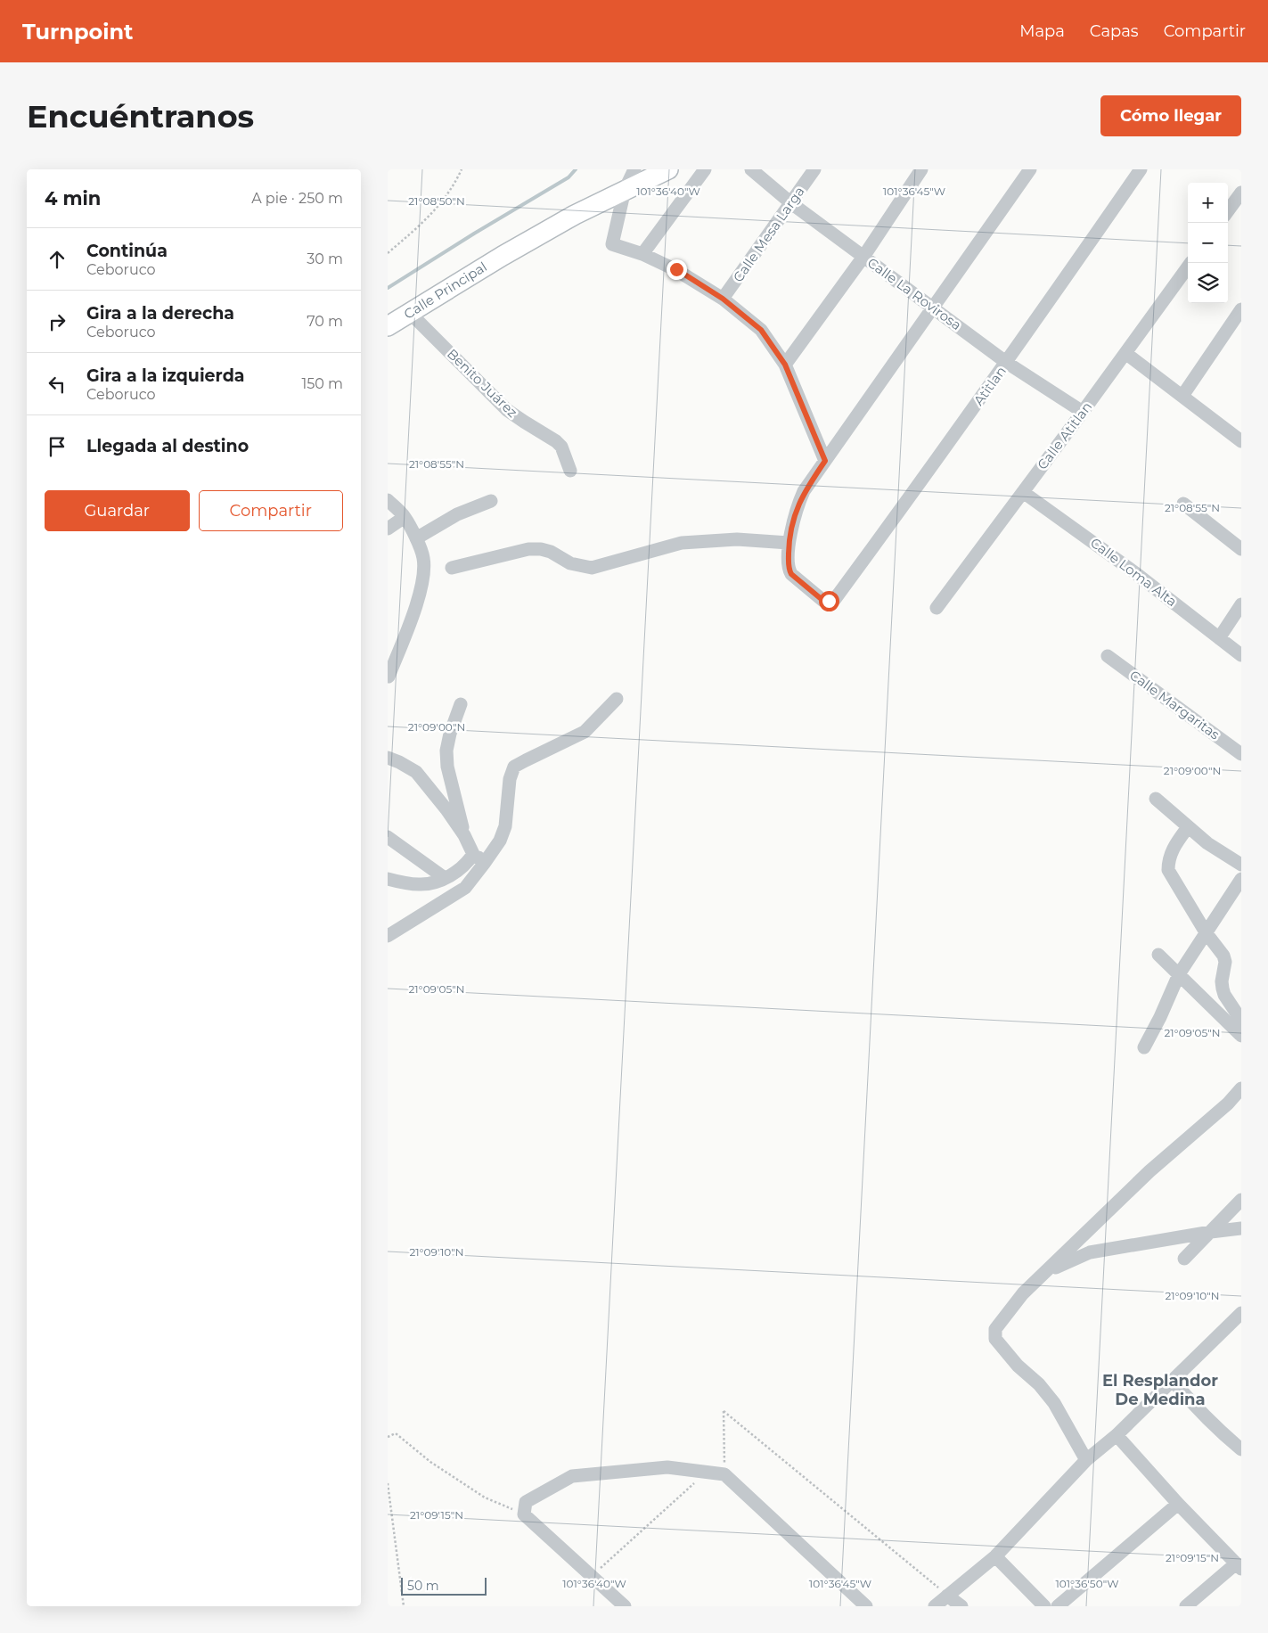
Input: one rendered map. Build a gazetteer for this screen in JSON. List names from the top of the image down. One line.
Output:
{"streets":{"street":["Calle Mesa Larga","Calle Principal","Calle La Rovirosa","Benito Juárez","Atitlan","Calle Atitlan","Calle Loma Alta","Calle Margaritas"]},"crossings":[["Calle Mesa Larga","Calle La Rovirosa"],["Calle Principal","Benito Juárez"],["Calle La Rovirosa","Atitlan"],["Calle La Rovirosa","Calle Atitlan"],["Calle Atitlan","Calle Loma Alta"]],"districts":["El Resplandor De Medina"],"scale_bar":"50 m","page":{"header":"Turnpoint","nav":["Mapa","Capas","Compartir"],"buttons":["Cómo llegar",["Guardar","Compartir"]],"title":"Encuéntranos","heading":["4 min","A pie · 250 m"],"map_buttons":["+","−"],"list":[["Continúa","Ceboruco","30 m"],["Gira a la derecha","Ceboruco","70 m"],["Gira a la izquierda","Ceboruco","150 m"],"Llegada al destino"],"scale":"50 m"},"coordinates":["101°36'40\"W","101°36'45\"W","21°08'50\"N","21°08'55\"N","21°09'00\"N","21°09'05\"N","21°09'10\"N","21°09'15\"N","101°36'50\"W"]}
